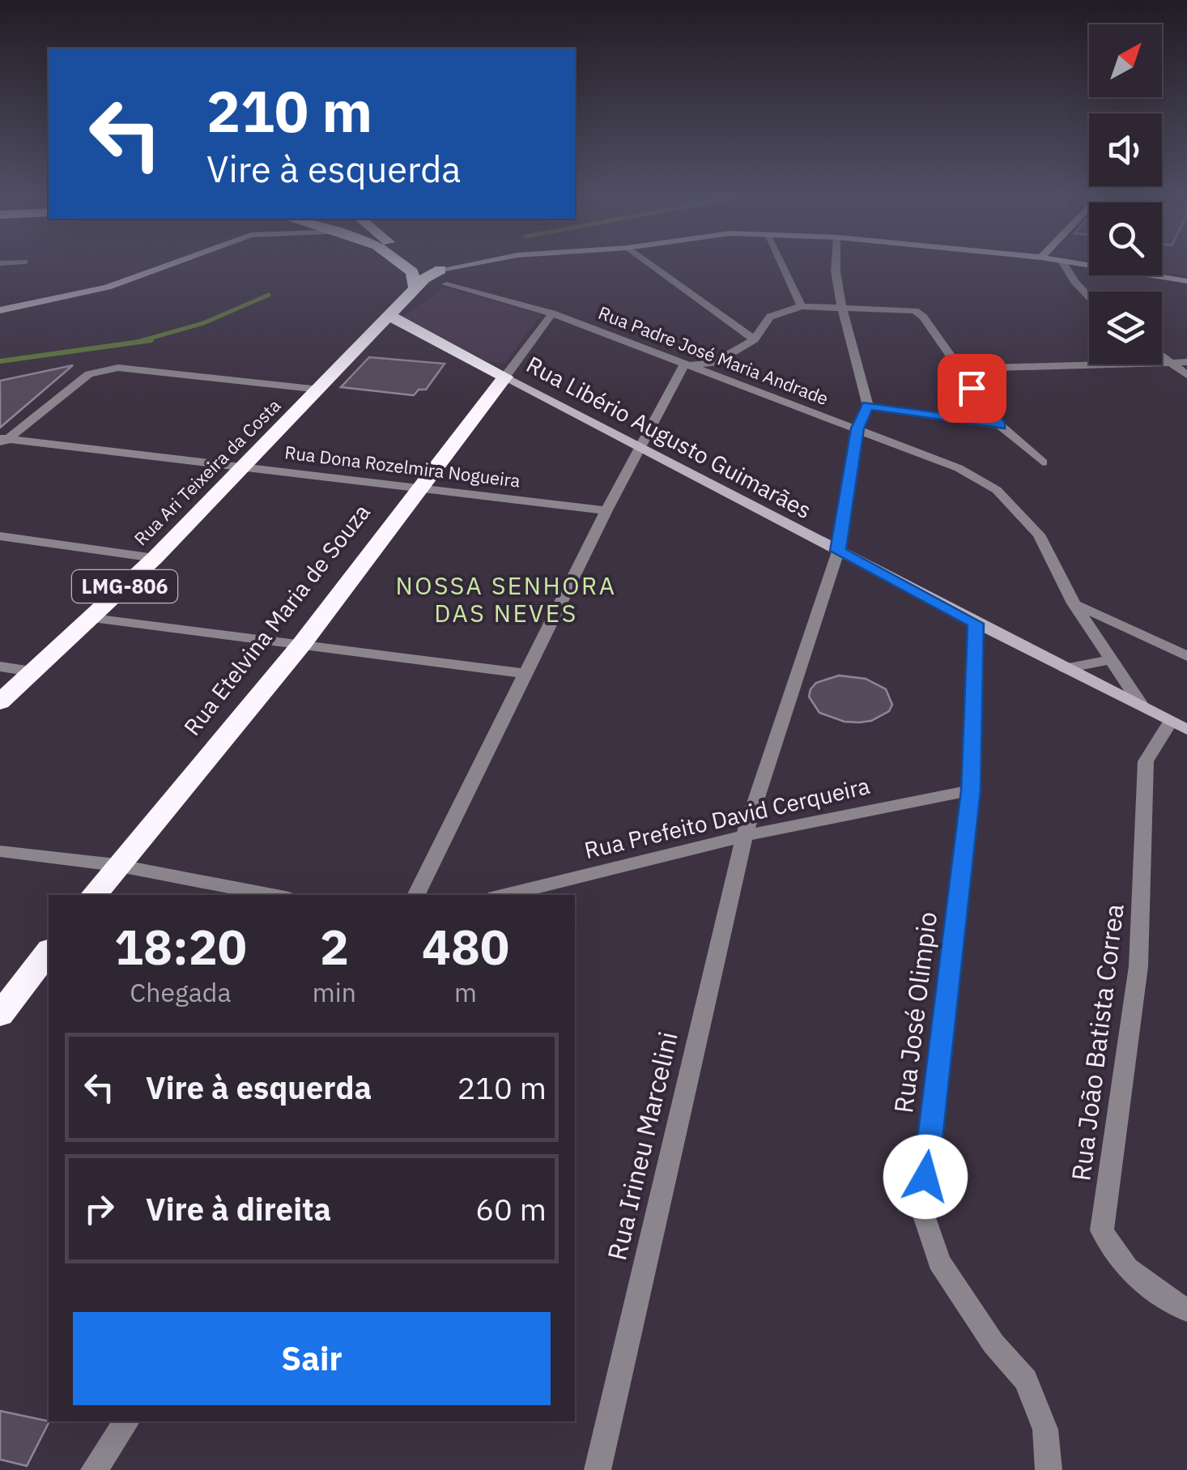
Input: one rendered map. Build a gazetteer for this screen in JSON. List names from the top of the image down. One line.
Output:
{"streets":{"highway":["Rua Libério Augusto Guimarães","Rua Ari Teixeira da Costa","LMG-806","Rua Etelvina Maria de Souza"],"street":["Rua Padre José Maria Andrade","Rua Dona Rozelmira Nogueira","Rua Prefeito David Cerqueira","Rua José Olimpio","Rua João Batista Correa","Rua Irineu Marcelini"]},"crossings":[["Rua Padre José Maria Andrade","Rua Libério Augusto Guimarães"],["Rua Padre José Maria Andrade","Rua Irineu Marcelini"],["Rua Libério Augusto Guimarães","Rua Ari Teixeira da Costa"],["Rua Libério Augusto Guimarães","Rua Etelvina Maria de Souza"],["Rua Libério Augusto Guimarães","Rua José Olimpio"],["Rua Libério Augusto Guimarães","Rua João Batista Correa"],["Rua Libério Augusto Guimarães","Rua Irineu Marcelini"],["Rua Dona Rozelmira Nogueira","Rua Ari Teixeira da Costa"],["Rua Dona Rozelmira Nogueira","Rua Etelvina Maria de Souza"],["Rua Prefeito David Cerqueira","Rua José Olimpio"],["Rua Prefeito David Cerqueira","Rua Irineu Marcelini"]],"districts":["NOSSA SENHORA DAS NEVES"],"north":"top right","page":{"turn":["210 m","Vire à esquerda"],"eta":["18:20","Chegada","2","min","480","m"],"list":[{"name":"Vire à esquerda","value":"210 m"},{"name":"Vire à direita","value":"60 m"}],"buttons":"Sair"}}
